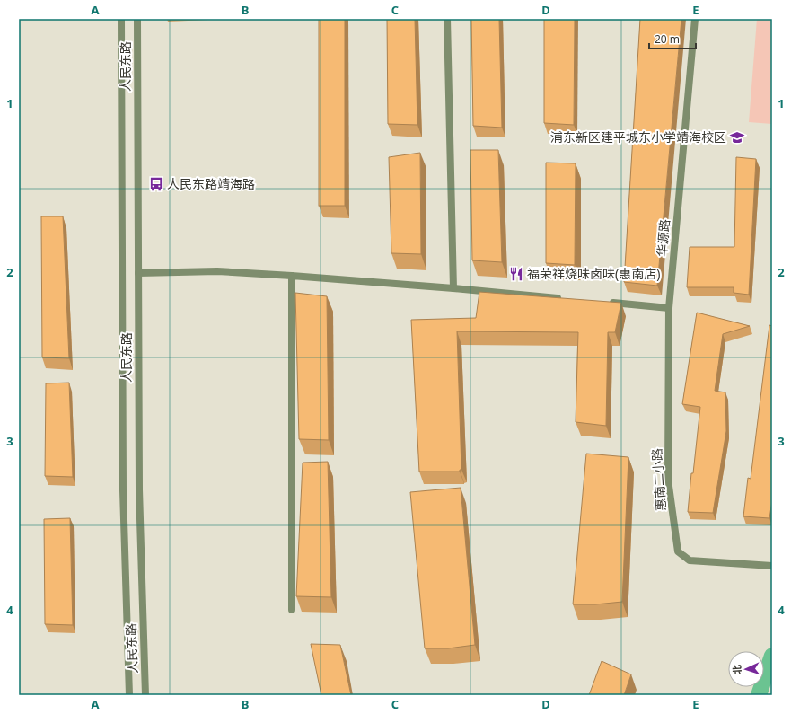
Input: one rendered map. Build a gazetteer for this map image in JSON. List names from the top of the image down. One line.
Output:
{"streets":{"street":["人民东路","华源路","惠南二小路"]},"crossings":[["华源路","惠南二小路"]],"places":{"school or university":["浦东新区建平城东小学靖海校区"],"bus stop":["人民东路靖海路"],"restaurant":["福荣祥烧味卤味(惠南店)"]},"scale_bar":"20 m","north":"left","grid":{"columns":["A","B","C","D","E"],"rows":["1","2","3","4"]}}
